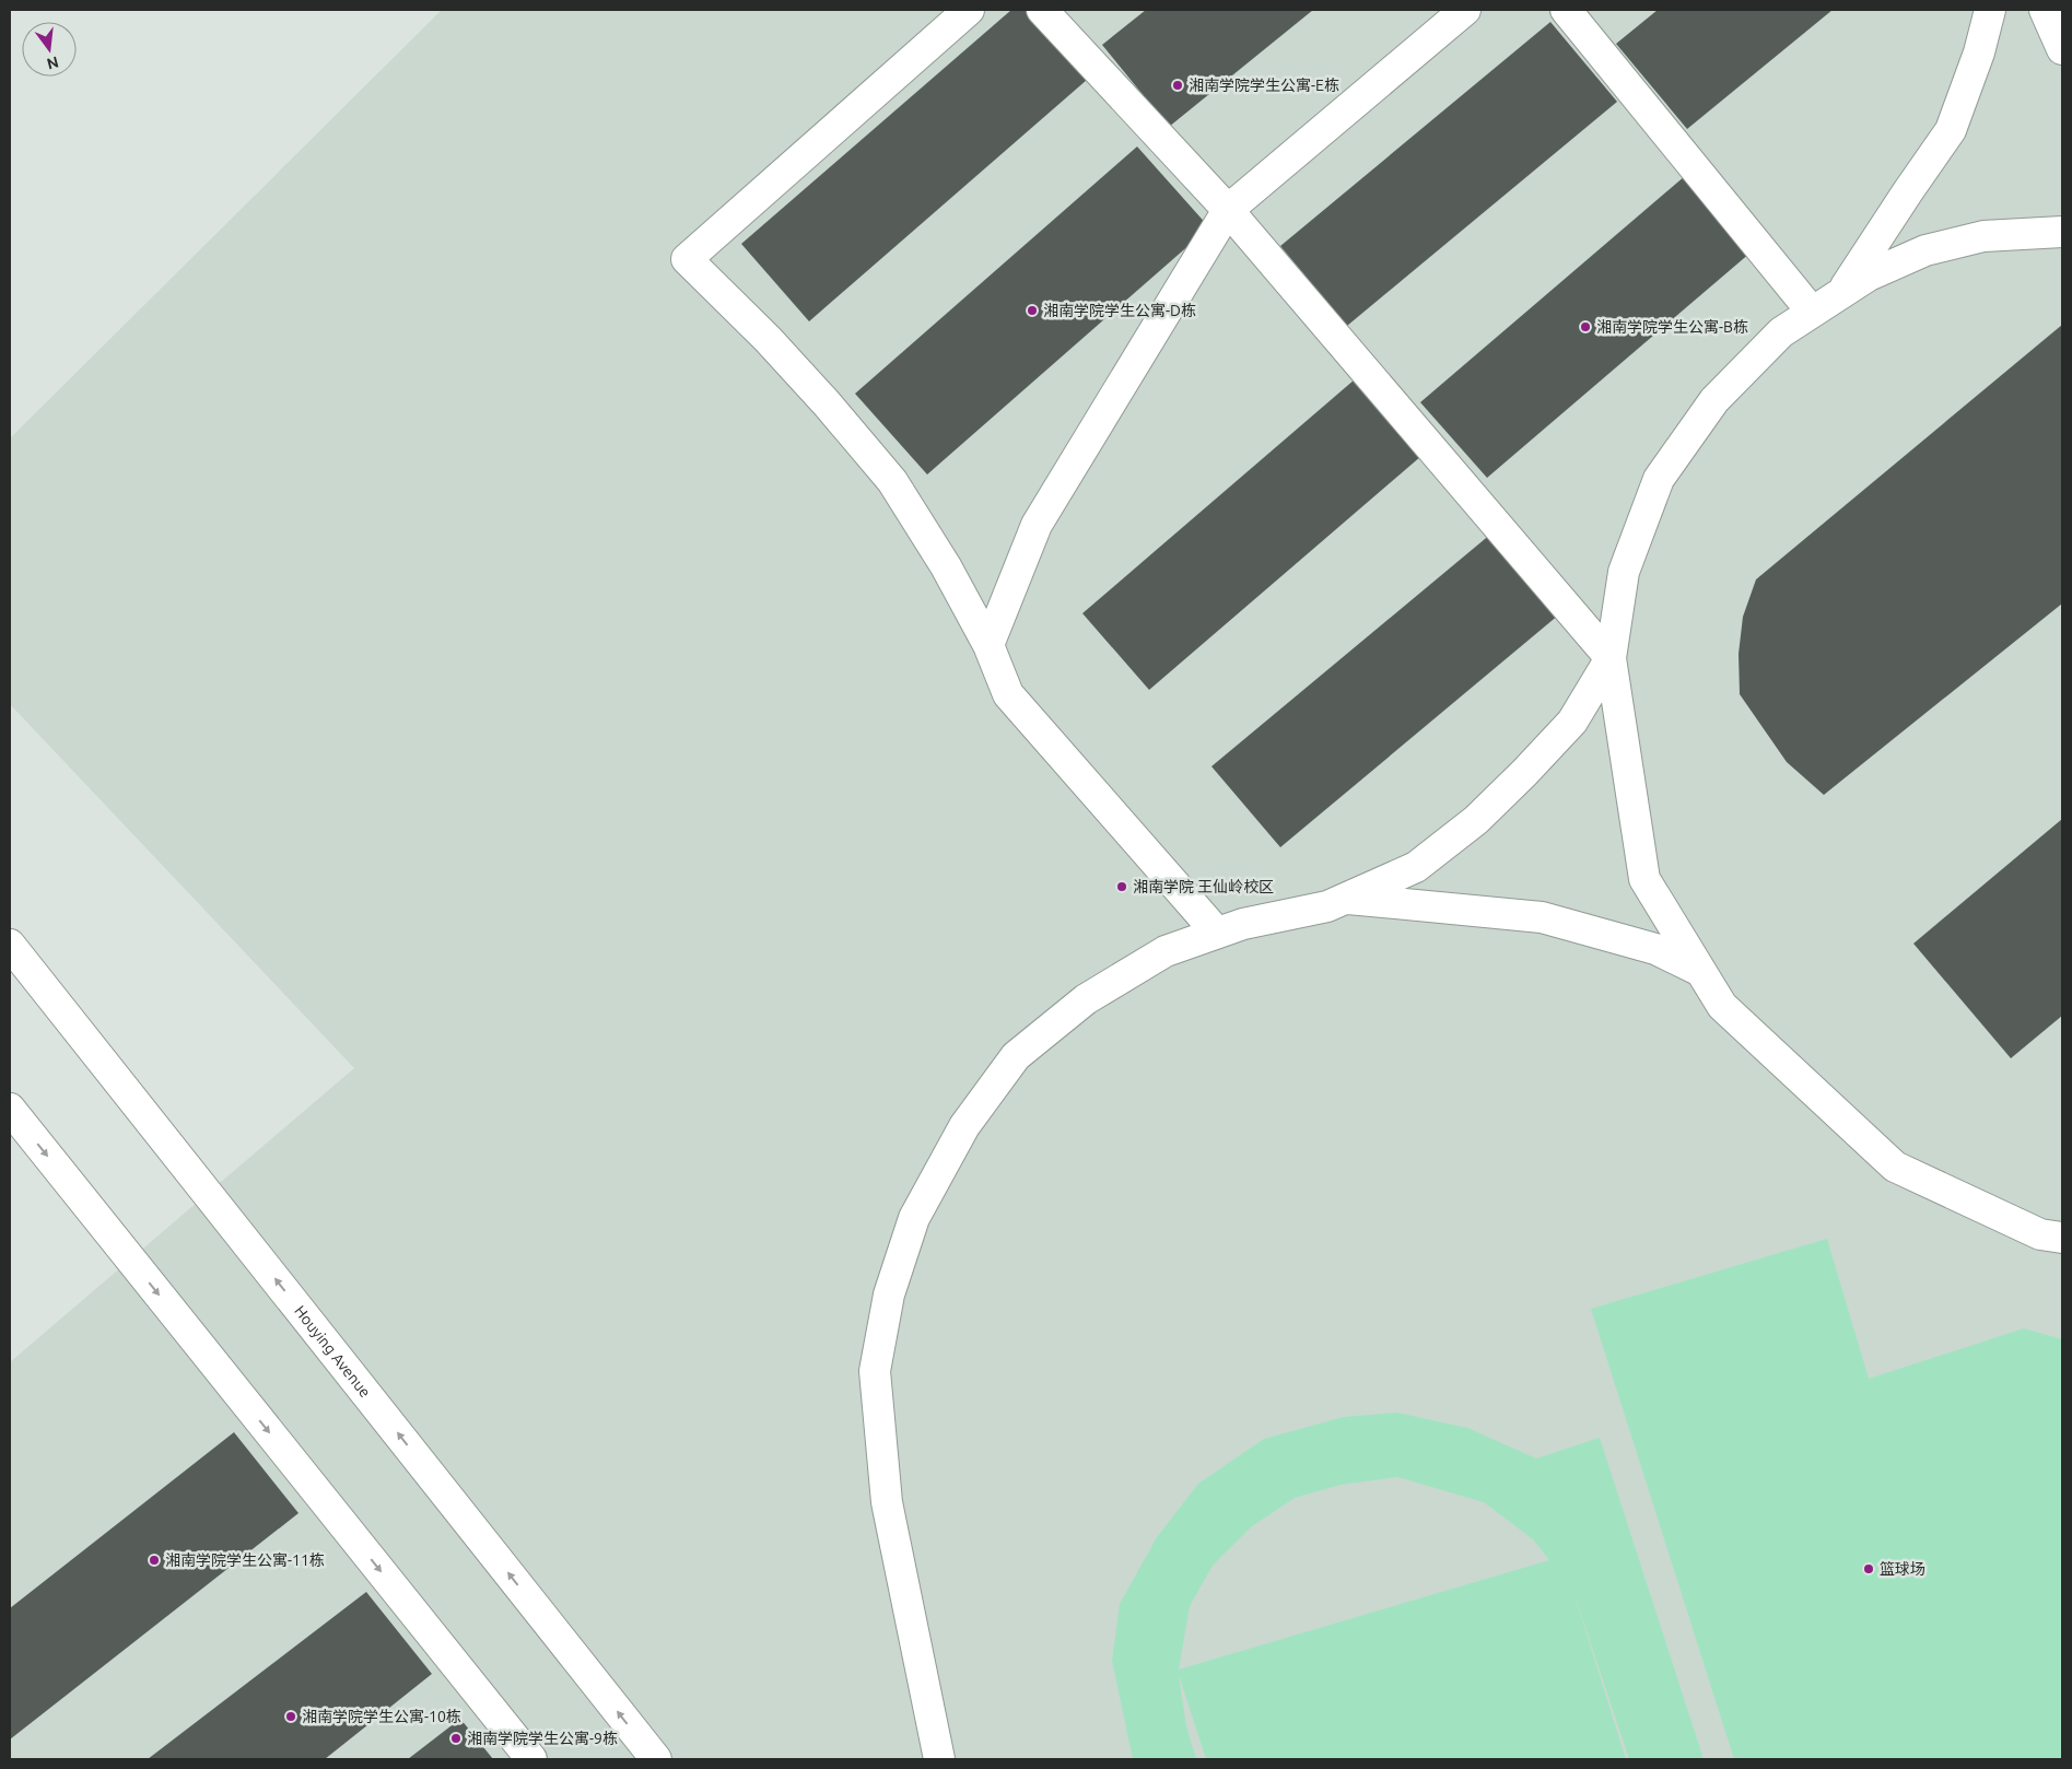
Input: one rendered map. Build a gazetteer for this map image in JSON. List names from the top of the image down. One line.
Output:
{"streets":{"street":["Houying Avenue"]},"places":["湘南学院学生公寓-E栋","湘南学院学生公寓-D栋","湘南学院学生公寓-B栋","湘南学院 王仙岭校区","湘南学院学生公寓-11栋","篮球场","湘南学院学生公寓-10栋","湘南学院学生公寓-9栋"],"north":"bottom"}
